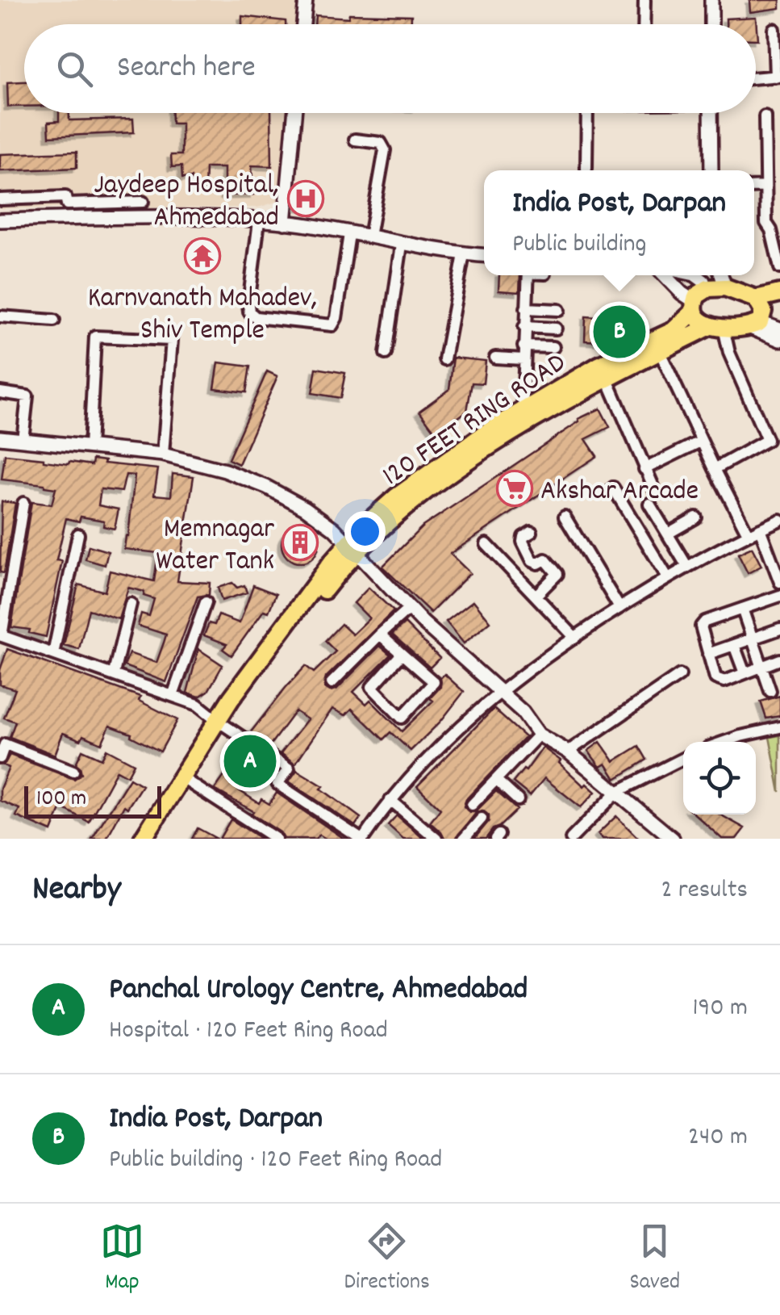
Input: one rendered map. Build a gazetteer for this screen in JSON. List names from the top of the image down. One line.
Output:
{"streets":{"main road":["120 FEET RING ROAD"]},"places":{"hospital":["Jaydeep Hospital, Ahmedabad"],"temple":["Karnvanath Mahadev, Shiv Temple"],"supermarket":["Akshar Arcade"],"building":["Memnagar Water Tank"]},"scale_bar":"100 m","page":{"search":"Search here","popup":["India Post, Darpan","Public building"],"pins":["B","A"],"scale":"100 m","heading":["Nearby","2 results"],"list":[{"mark":"A","name":"Panchal Urology Centre, Ahmedabad","note":"Hospital · 120 Feet Ring Road","value":"190 m"},{"mark":"B","name":"India Post, Darpan","note":"Public building · 120 Feet Ring Road","value":"240 m"}],"nav":["Map","Directions","Saved"]}}
